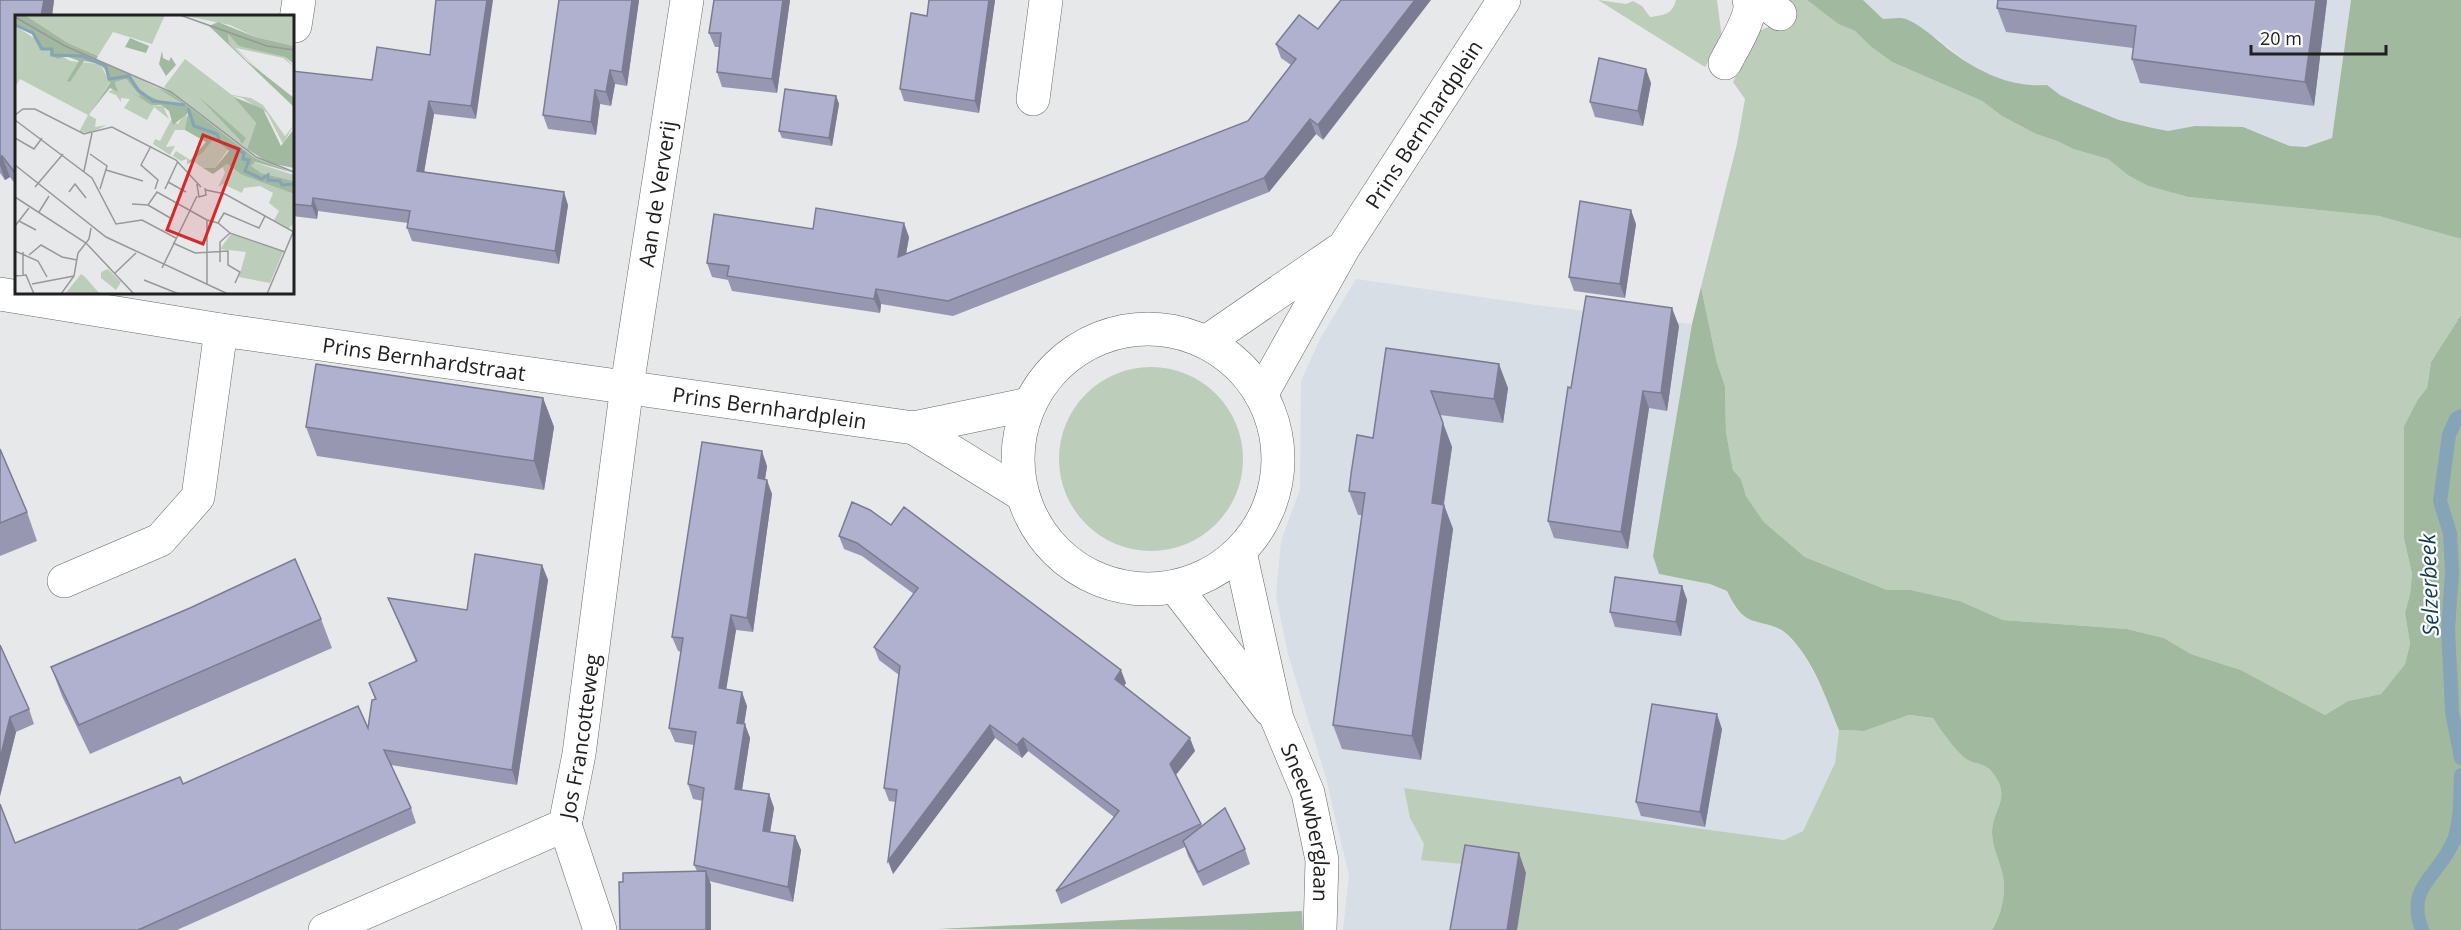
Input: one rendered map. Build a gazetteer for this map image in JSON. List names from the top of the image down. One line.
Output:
{"streets":{"street":["Prins Bernhardplein","Aan de Ververij","Prins Bernhardstraat","Jos Francotteweg","Sneeuwberglaan"]},"crossings":[["Prins Bernhardplein","Aan de Ververij"],["Prins Bernhardplein","Prins Bernhardstraat"],["Prins Bernhardplein","Jos Francotteweg"],["Aan de Ververij","Prins Bernhardstraat"],["Aan de Ververij","Jos Francotteweg"],["Prins Bernhardstraat","Jos Francotteweg"]],"water":["Selzerbeek"],"scale_bar":"20 m"}
